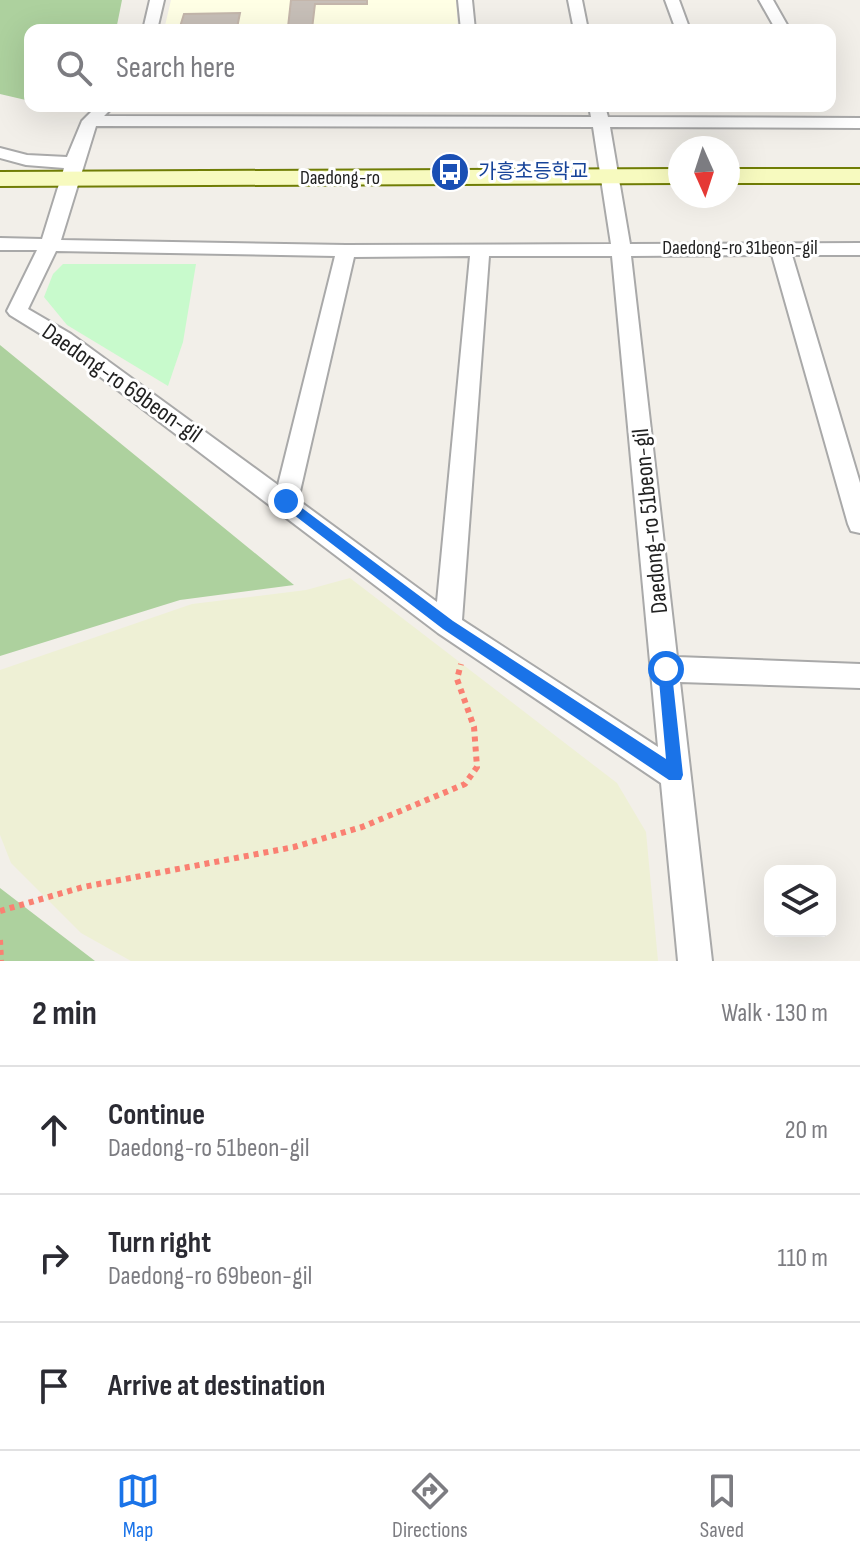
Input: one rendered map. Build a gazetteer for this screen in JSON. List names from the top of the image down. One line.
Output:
{"streets":{"main road":["Daedong-ro"],"street":["Daedong-ro 31beon-gil","Daedong-ro 69beon-gil","Daedong-ro 51beon-gil"]},"crossings":[["Daedong-ro","Daedong-ro 69beon-gil"],["Daedong-ro","Daedong-ro 51beon-gil"],["Daedong-ro 31beon-gil","Daedong-ro 51beon-gil"],["Daedong-ro 69beon-gil","Daedong-ro 51beon-gil"]],"places":{"bus stop":["가흥초등학교"]},"north":"bottom","page":{"search":"Search here","heading":["2 min","Walk · 130 m"],"list":[["Continue","Daedong-ro 51beon-gil","20 m"],["Turn right","Daedong-ro 69beon-gil","110 m"],"Arrive at destination"],"nav":["Map","Directions","Saved"]}}
